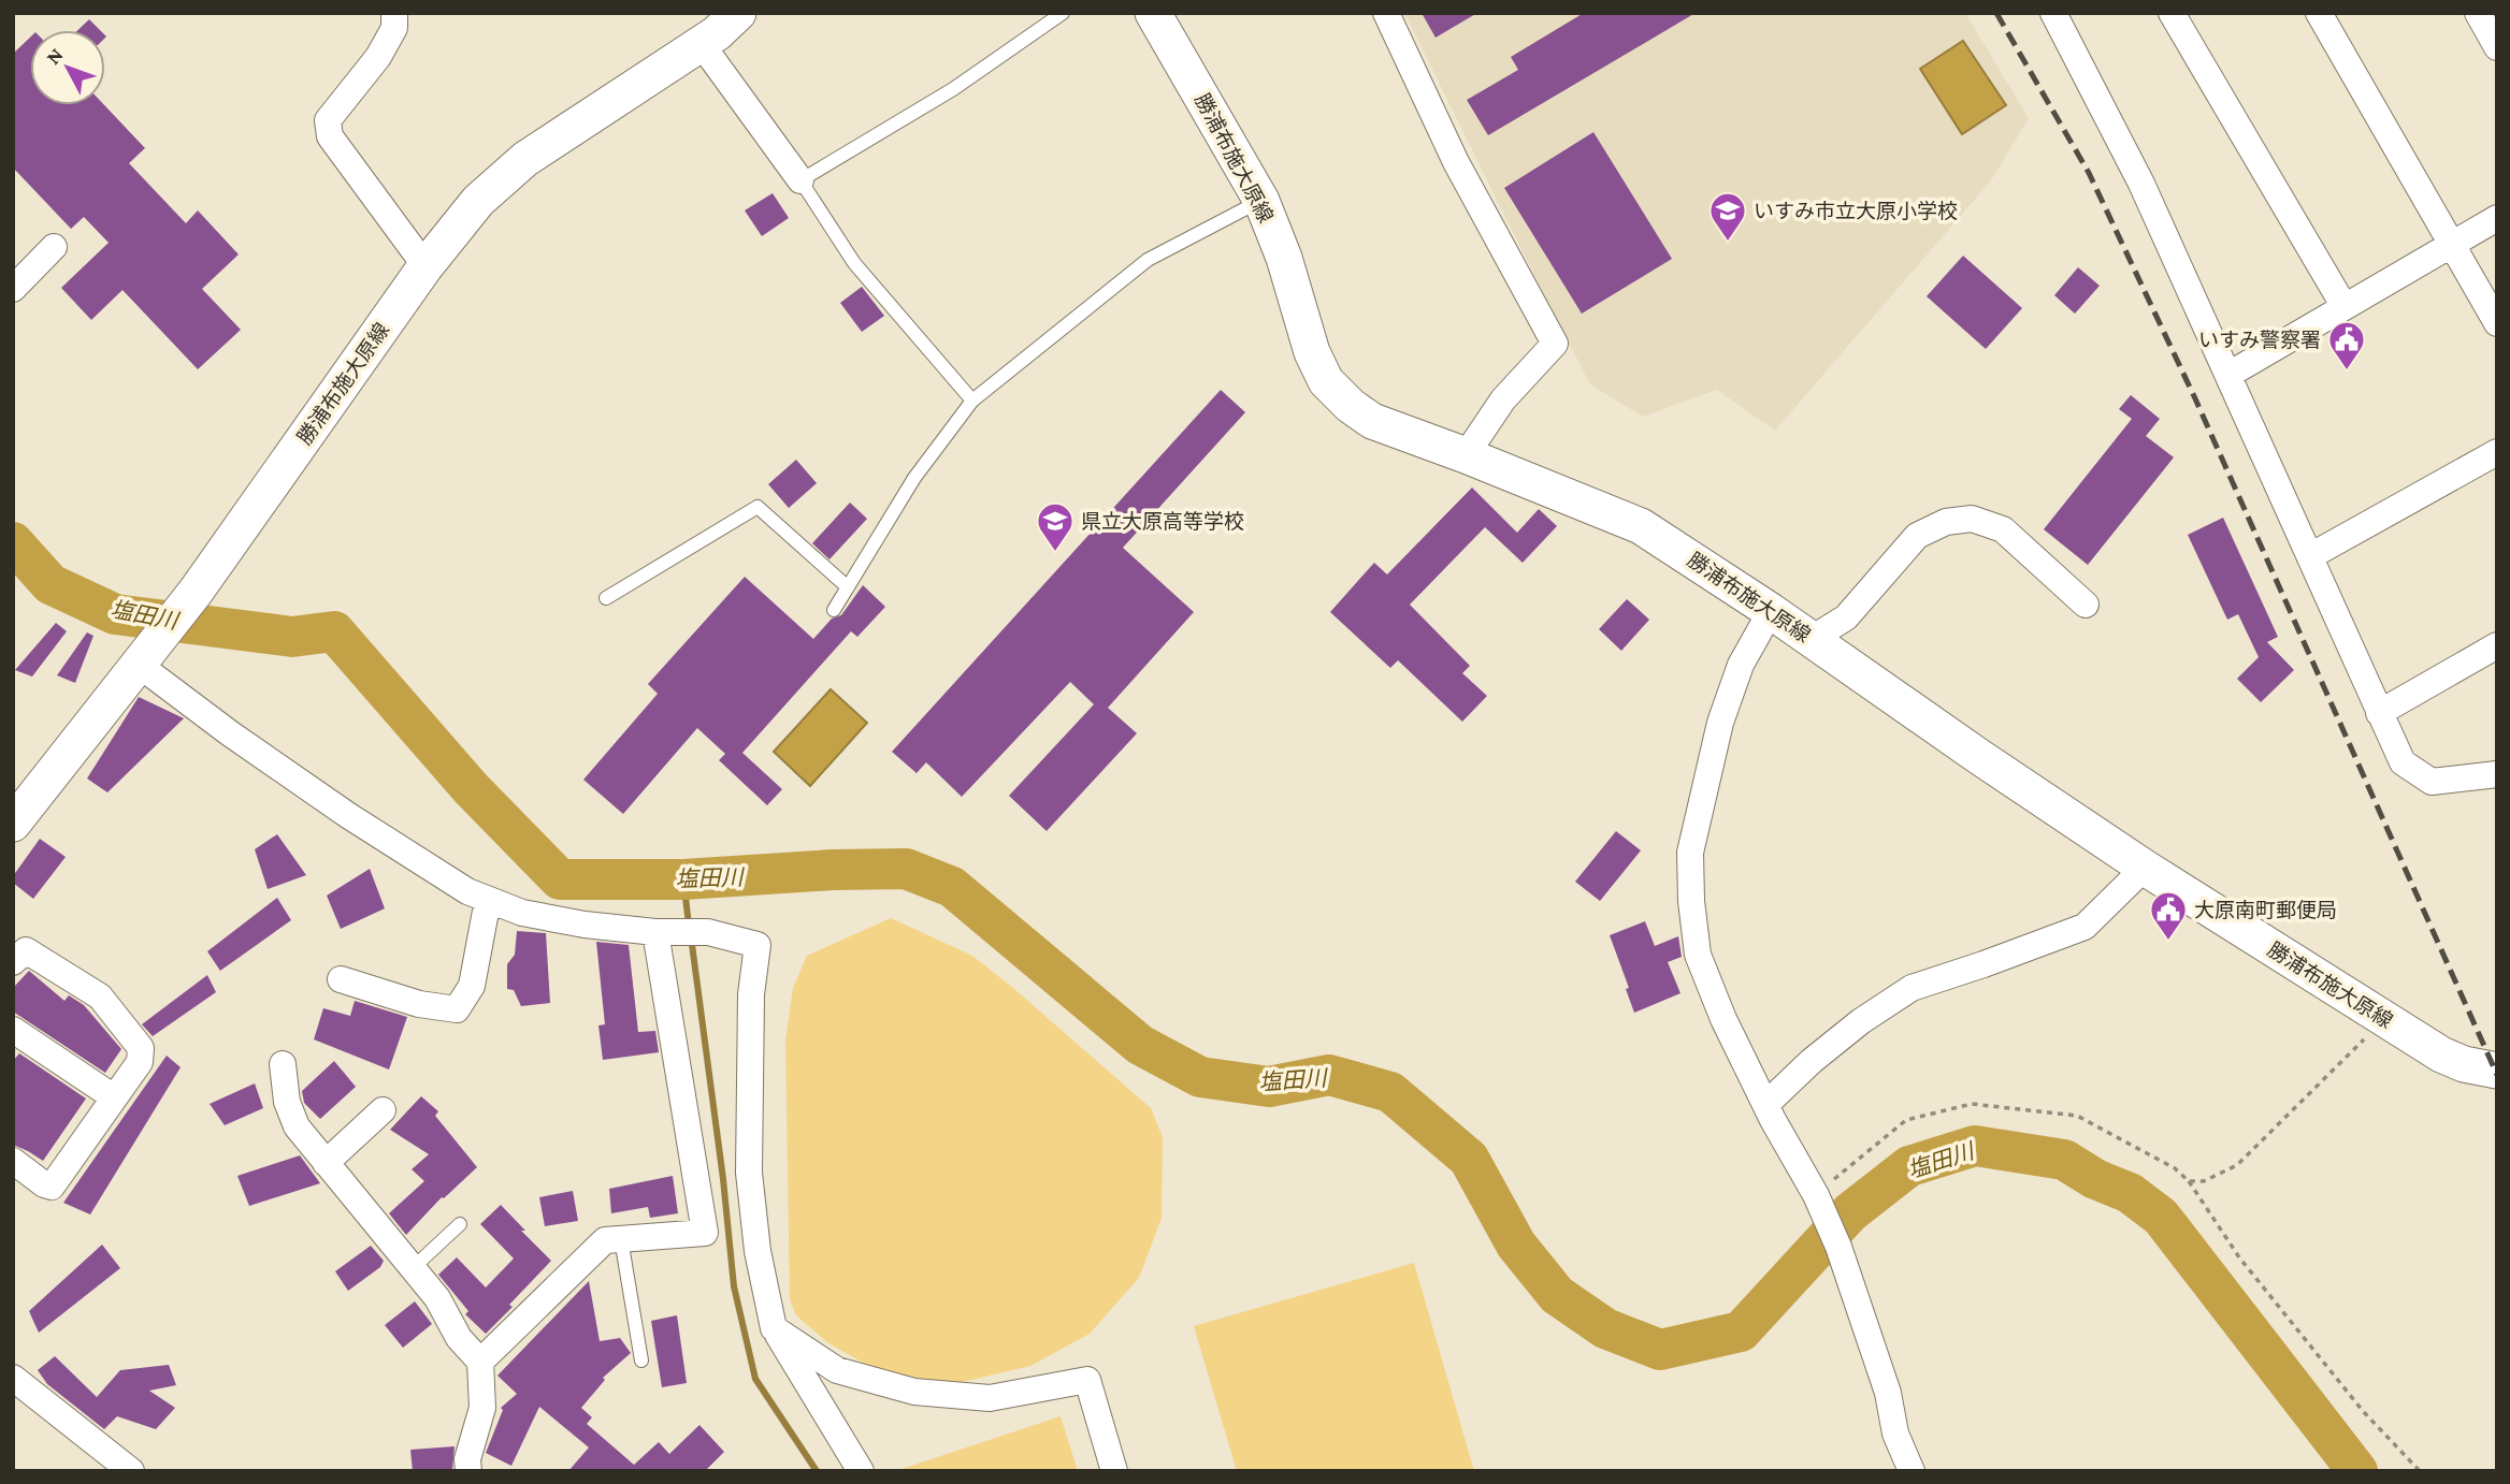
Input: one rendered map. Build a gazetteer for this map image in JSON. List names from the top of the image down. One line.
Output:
{"streets":{"main road":["勝浦布施大原線"]},"water":["塩田川"],"places":{"school or university":["いすみ市立大原小学校","県立大原高等学校"],"public building":["いすみ警察署","大原南町郵便局"]},"north":"top left"}
